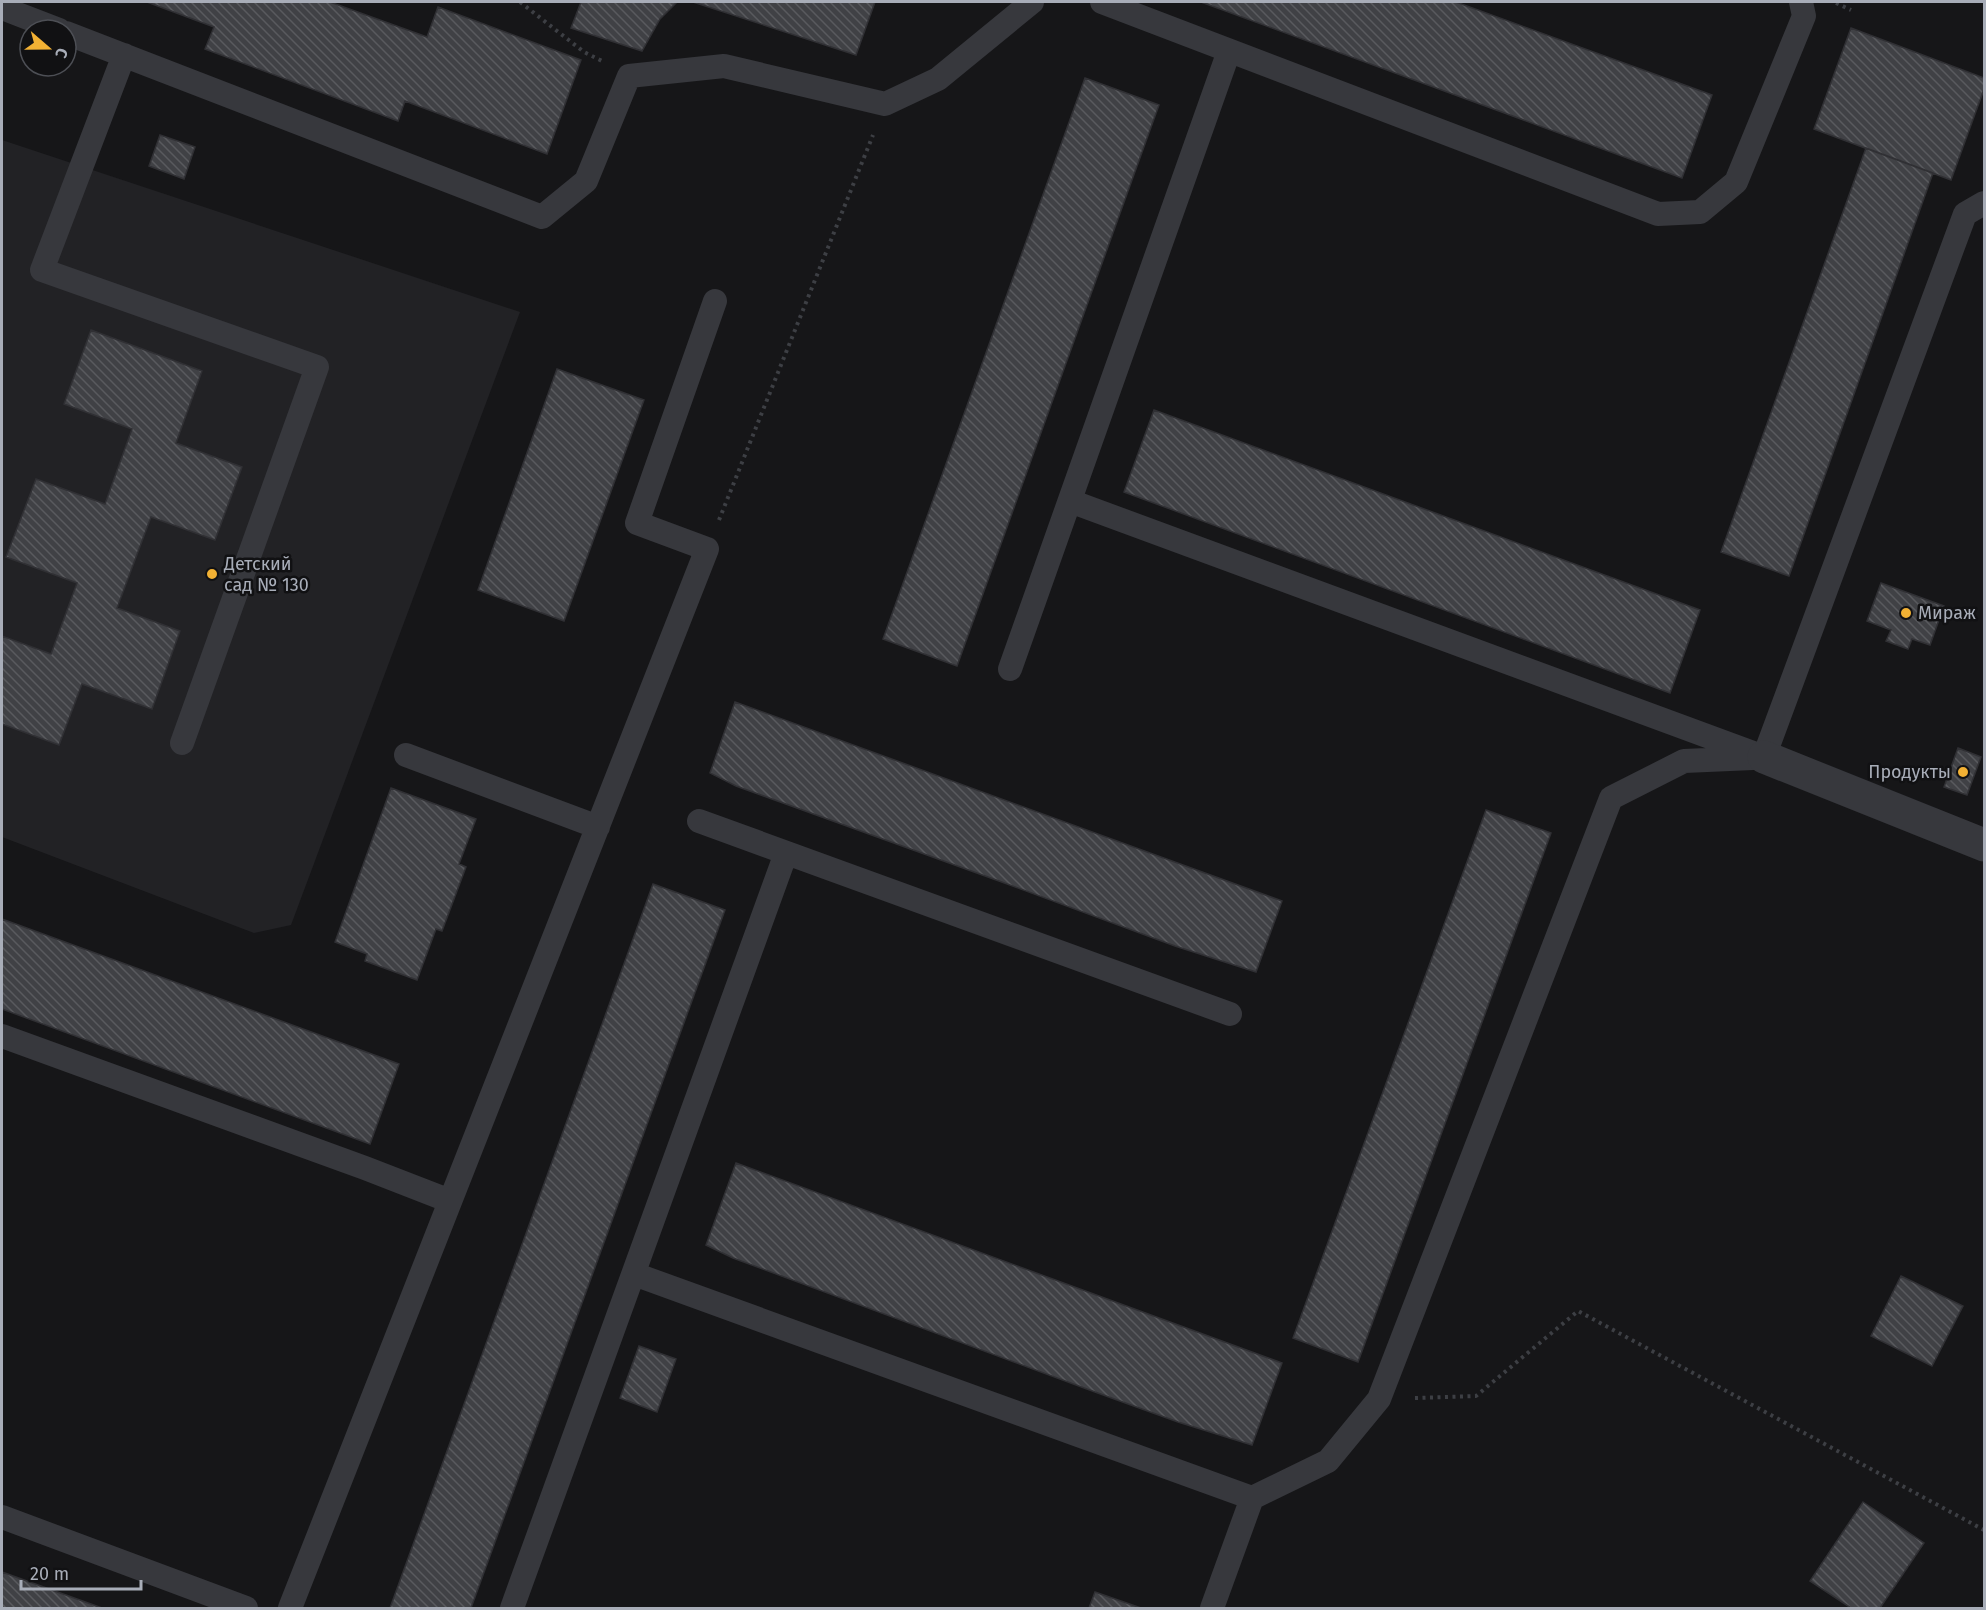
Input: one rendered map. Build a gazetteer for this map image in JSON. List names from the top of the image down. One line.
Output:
{"places":["Детский сад № 130","Мираж","Продукты"],"scale_bar":"20 m","north":"right"}
